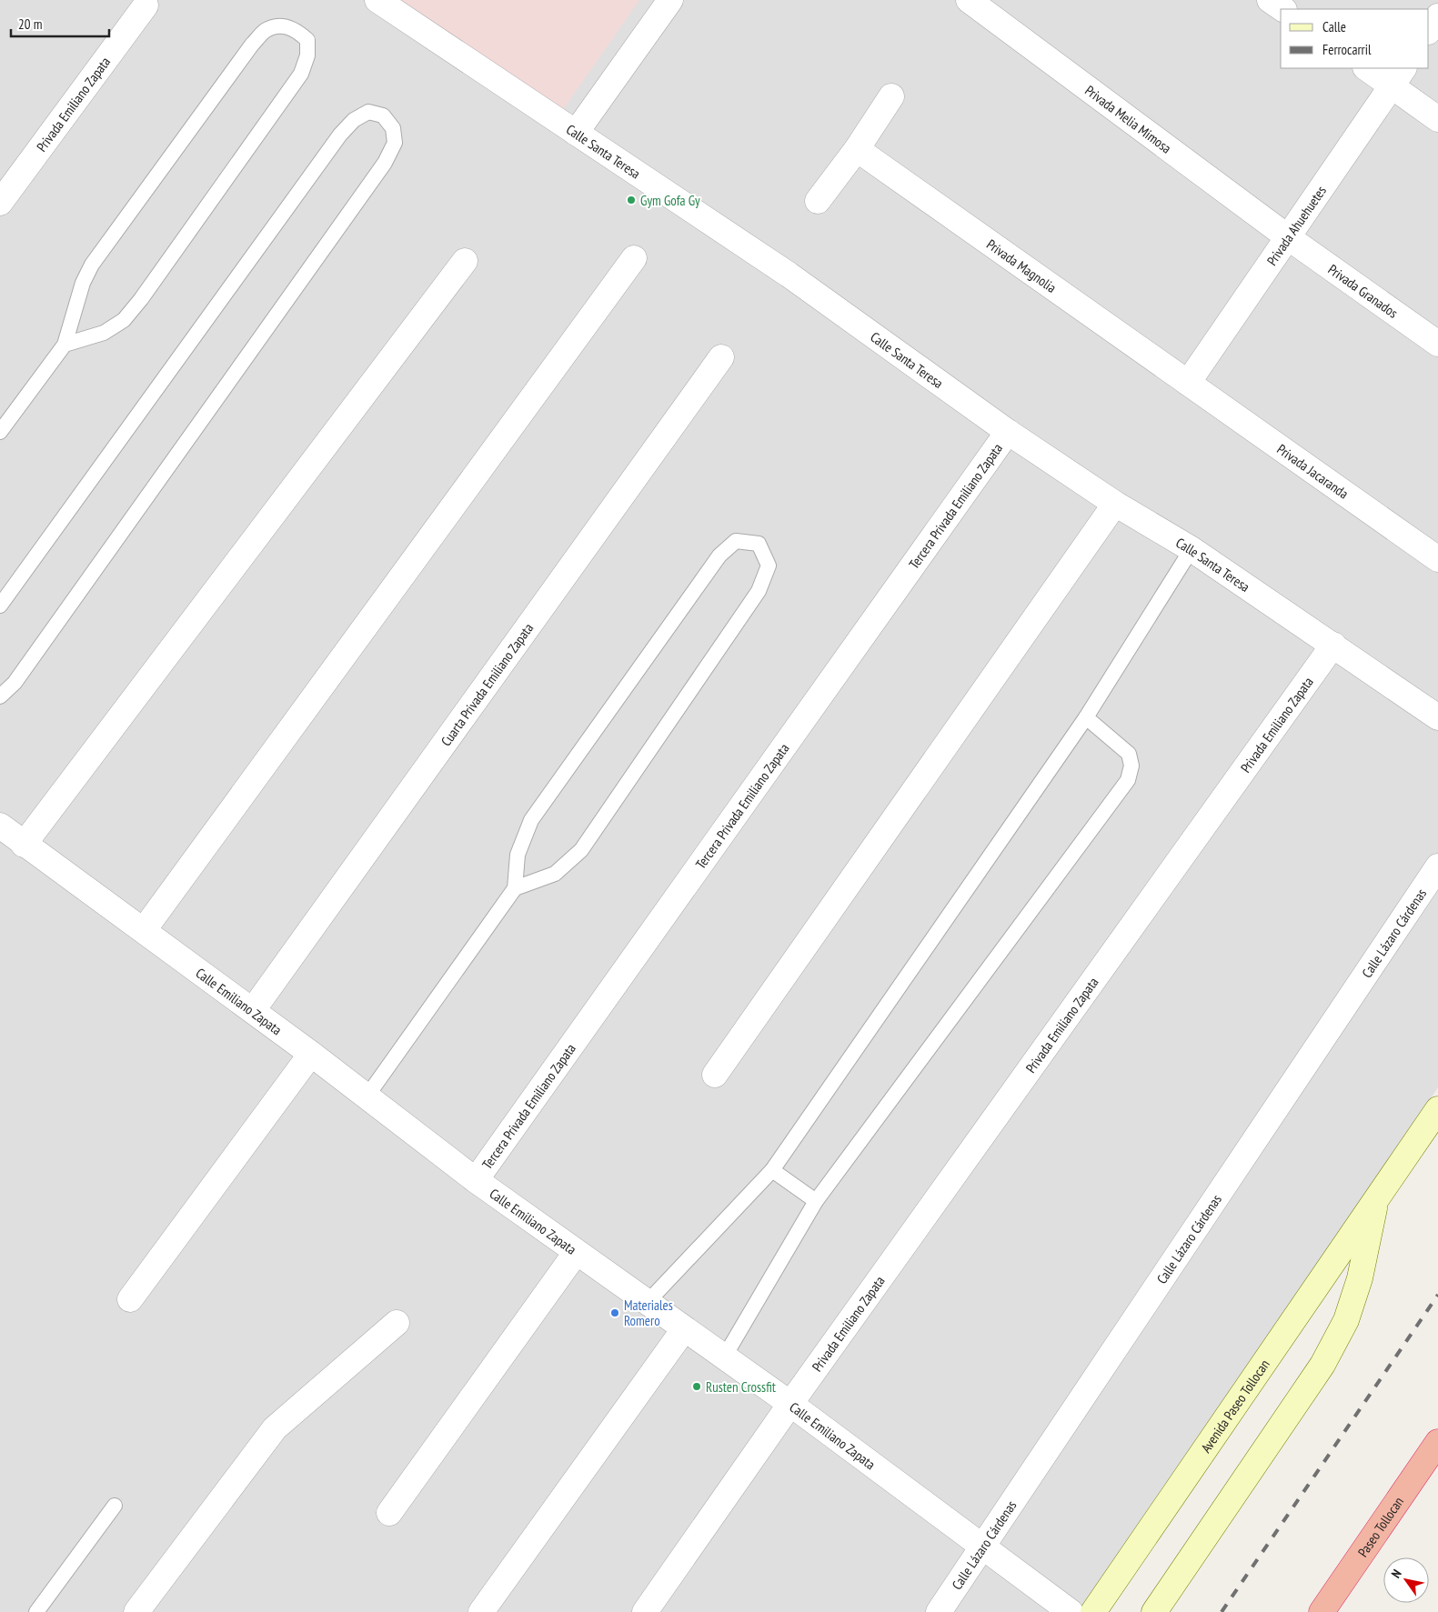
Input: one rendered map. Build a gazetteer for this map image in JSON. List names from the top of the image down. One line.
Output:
{"streets":{"highway":["Paseo Tollocan"],"main road":["Avenida Paseo Tollocan"],"street":["Privada Emiliano Zapata","Privada Melia Mimosa","Calle Santa Teresa","Privada Ahuehuetes","Privada Magnolia","Privada Granados","Privada Jacaranda","Tercera Privada Emiliano Zapata","Cuarta Privada Emiliano Zapata","Calle Lázaro Cárdenas","Calle Emiliano Zapata"]},"crossings":[["Privada Emiliano Zapata","Calle Santa Teresa"],["Privada Emiliano Zapata","Calle Emiliano Zapata"],["Privada Melia Mimosa","Privada Ahuehuetes"],["Privada Melia Mimosa","Privada Granados"],["Calle Santa Teresa","Tercera Privada Emiliano Zapata"],["Privada Ahuehuetes","Privada Magnolia"],["Privada Ahuehuetes","Privada Granados"],["Privada Ahuehuetes","Privada Jacaranda"],["Privada Magnolia","Privada Jacaranda"],["Tercera Privada Emiliano Zapata","Calle Emiliano Zapata"],["Cuarta Privada Emiliano Zapata","Calle Emiliano Zapata"],["Calle Lázaro Cárdenas","Calle Emiliano Zapata"]],"places":["Gym Gofa Gy","Materiales Romero","Rusten Crossfit"],"legend":["Calle","Ferrocarril"],"scale_bar":"20 m","north":"top left"}
